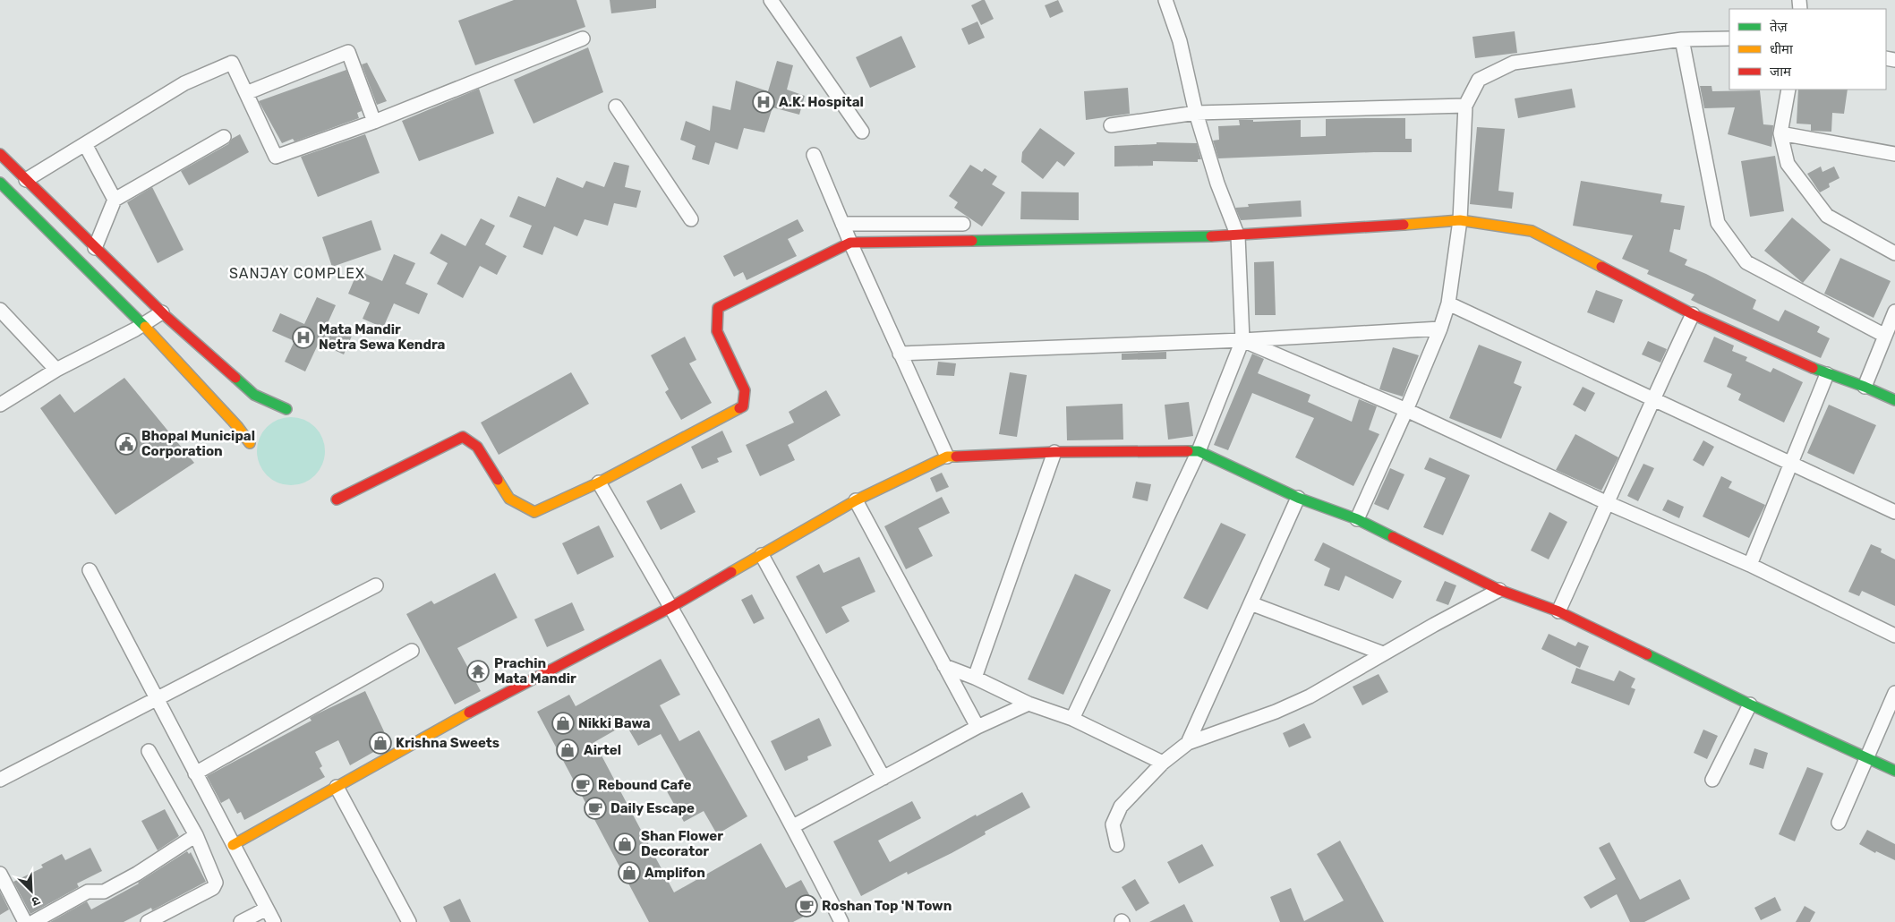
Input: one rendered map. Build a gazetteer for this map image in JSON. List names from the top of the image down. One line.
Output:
{"districts":["SANJAY COMPLEX"],"places":{"hospital":["A.K. Hospital","Mata Mandir Netra Sewa Kendra"],"public building":["Bhopal Municipal Corporation"],"temple":["Prachin Mata Mandir"],"shop":["Nikki Bawa","Krishna Sweets","Airtel","Shan Flower Decorator","Amplifon"],"cafe":["Rebound Cafe","Daily Escape","Roshan Top 'N Town"]},"legend":["तेज़","धीमा","जाम"],"north":"bottom right"}
